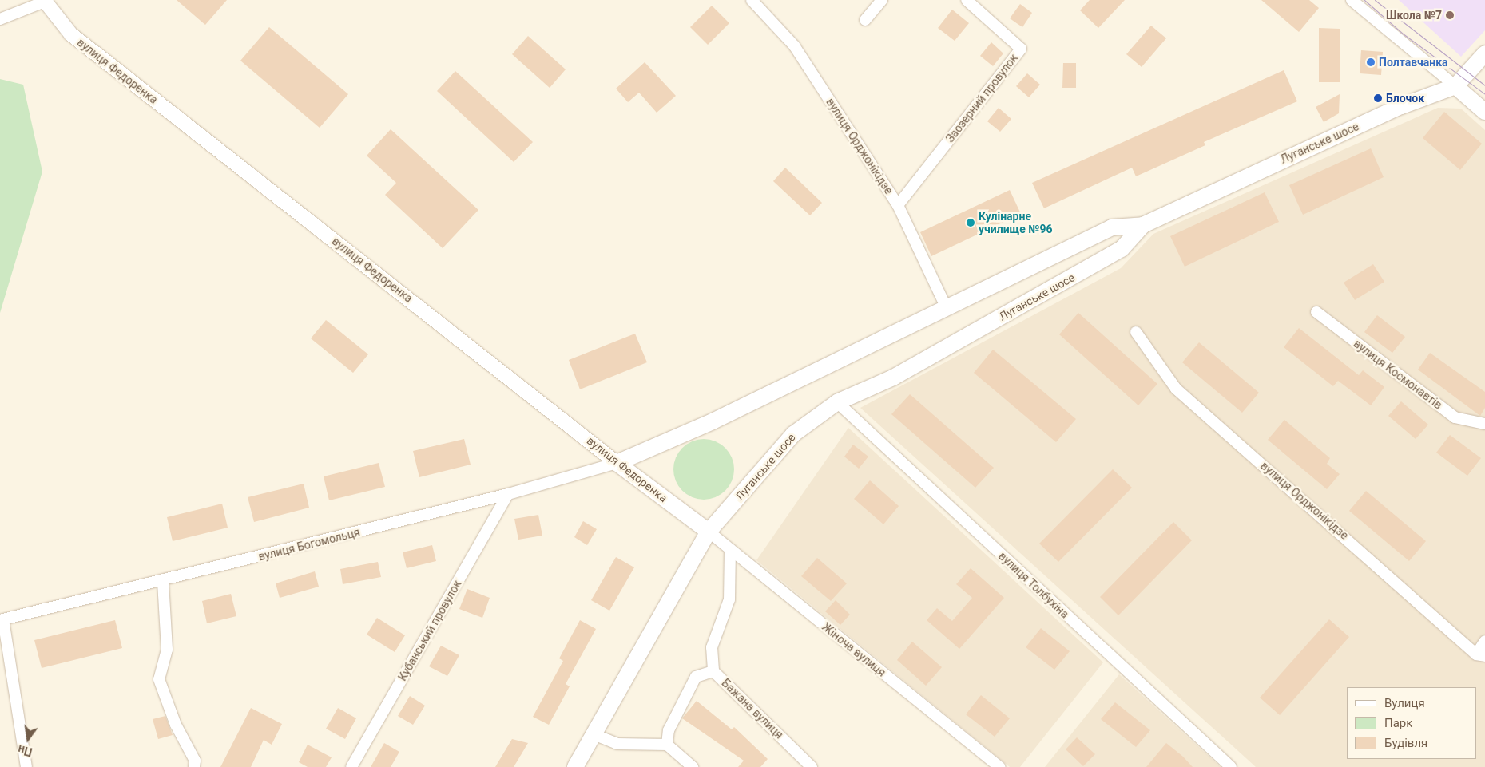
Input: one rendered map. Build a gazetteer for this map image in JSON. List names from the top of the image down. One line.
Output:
{"streets":{"main road":["вулиця Федоренка","Луганське шосе"],"street":["Заозерний провулок","вулиця Орджонікідзе","вулиця Космонавтів","вулиця Богомольця","вулиця Толбухіна","Кубанський провулок","Жіноча вулиця","Бажана вулиця"]},"crossings":[["вулиця Федоренка","Луганське шосе"],["вулиця Федоренка","вулиця Богомольця"],["вулиця Федоренка","Жіноча вулиця"],["Заозерний провулок","вулиця Орджонікідзе"],["Луганське шосе","вулиця Орджонікідзе"],["Луганське шосе","вулиця Богомольця"],["Луганське шосе","вулиця Толбухіна"],["Луганське шосе","Жіноча вулиця"],["вулиця Богомольця","Кубанський провулок"],["Жіноча вулиця","Бажана вулиця"]],"places":["Школа №7","Полтавчанка","Блочок","Кулінарне училище №96"],"legend":["Вулиця","Парк","Будівля"],"north":"bottom"}
